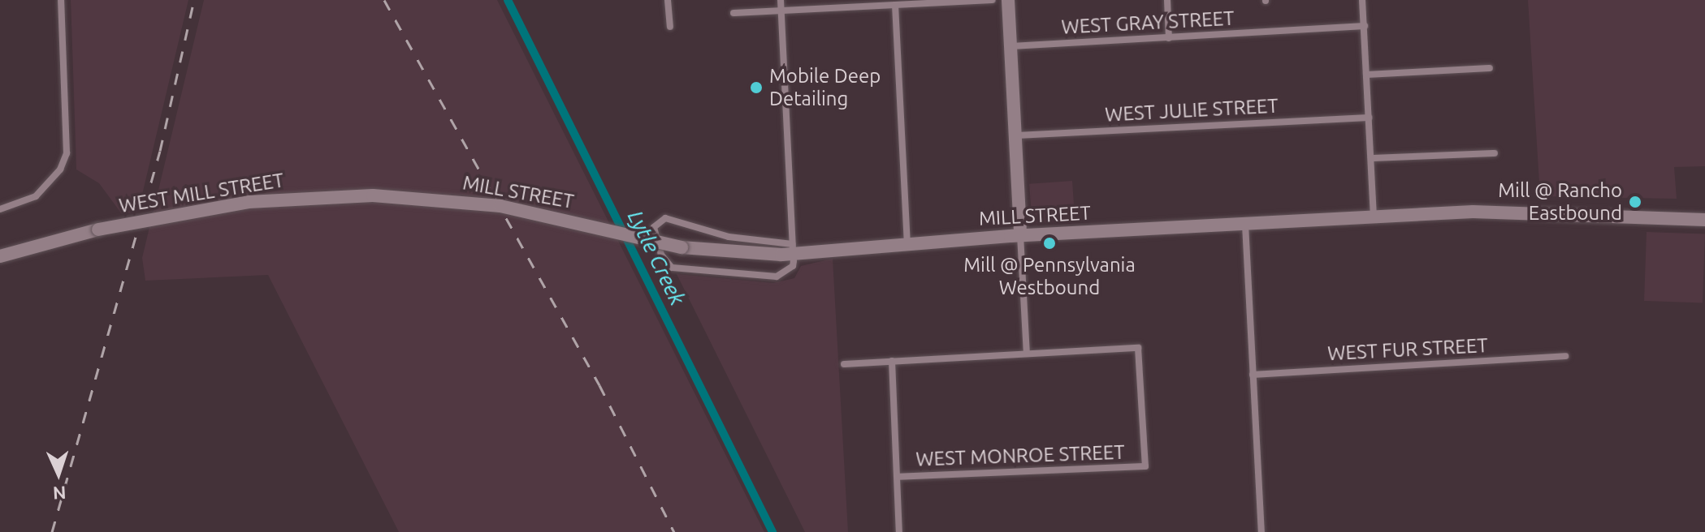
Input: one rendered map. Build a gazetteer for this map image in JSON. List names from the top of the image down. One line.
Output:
{"streets":{"main road":["MILL STREET","WEST MILL STREET"],"street":["WEST GRAY STREET","WEST JULIE STREET","WEST FUR STREET","WEST MONROE STREET"]},"crossings":[["MILL STREET","WEST MILL STREET"]],"water":["Lytle Creek"],"places":["Mobile Deep Detailing","Mill @ Rancho Eastbound","Mill @ Pennsylvania Westbound"],"north":"bottom"}
